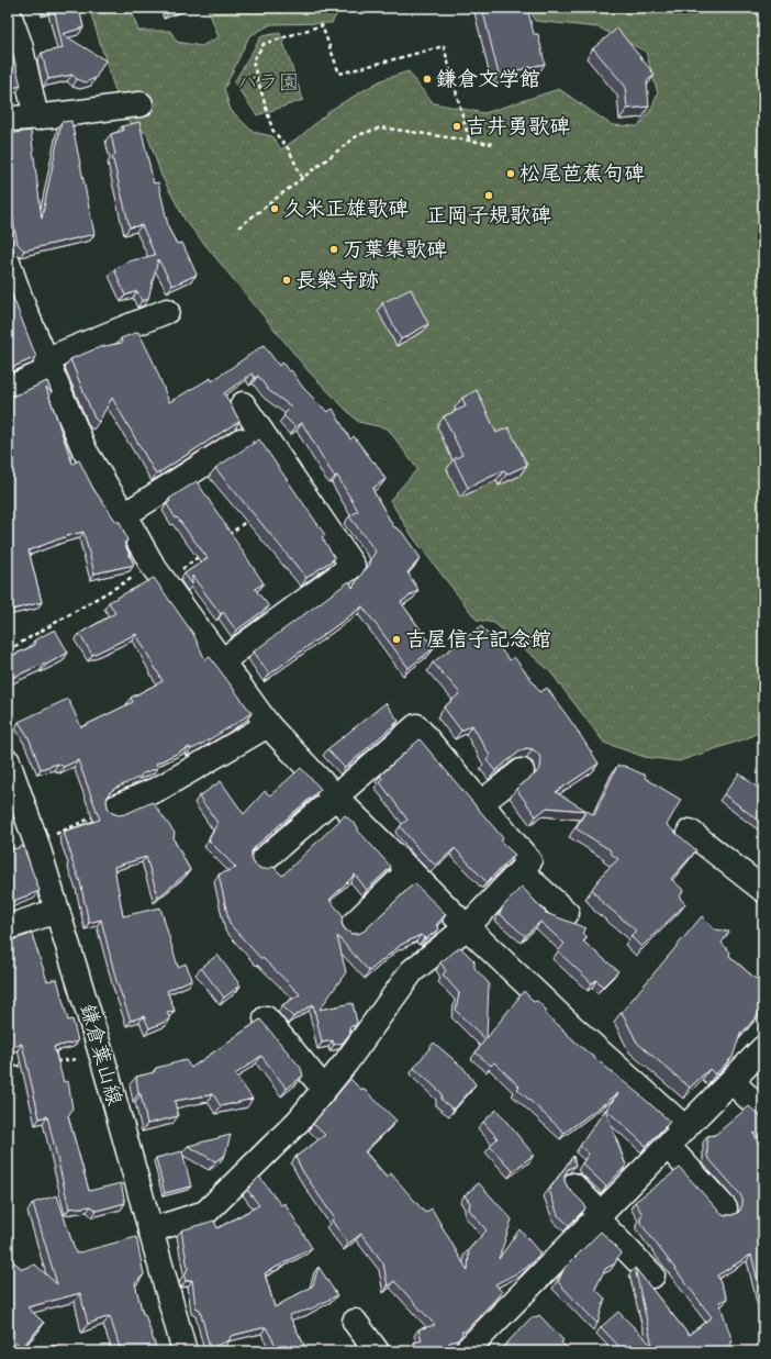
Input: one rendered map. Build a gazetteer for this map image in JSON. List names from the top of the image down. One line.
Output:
{"streets":{"street":["鎌倉葉山線"]},"parks":["バラ園"],"places":["鎌倉文学館","吉井勇歌碑","松尾芭蕉句碑","正岡子規歌碑","久米正雄歌碑","万葉集歌碑","長樂寺跡","吉屋信子記念館"]}
